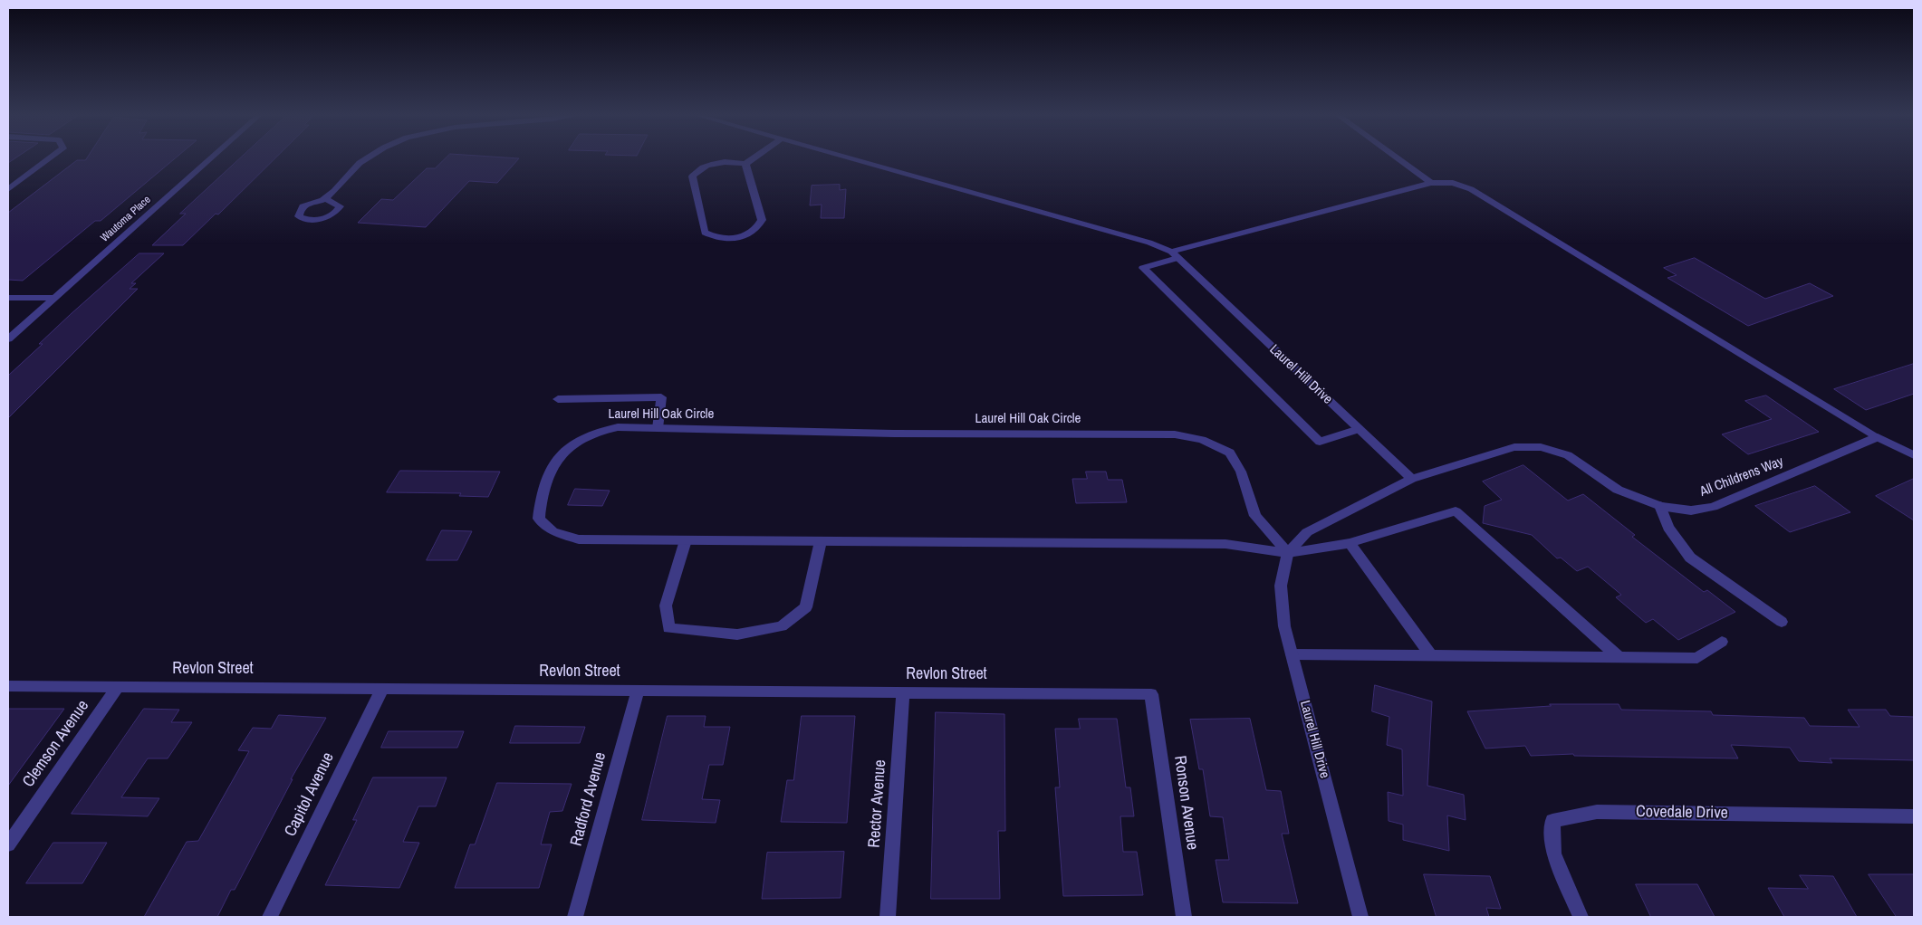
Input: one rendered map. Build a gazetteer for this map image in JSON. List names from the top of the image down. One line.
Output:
{"streets":{"street":["Wautoma Place","Laurel Hill Drive","Laurel Hill Oak Circle","All Childrens Way","Revlon Street","Clemson Avenue","Capitol Avenue","Radford Avenue","Ronson Avenue","Rector Avenue","Covedale Drive"]},"crossings":[["Laurel Hill Drive","Laurel Hill Oak Circle"],["Laurel Hill Drive","All Childrens Way"],["Revlon Street","Clemson Avenue"],["Revlon Street","Capitol Avenue"],["Revlon Street","Radford Avenue"],["Revlon Street","Ronson Avenue"],["Revlon Street","Rector Avenue"]]}
